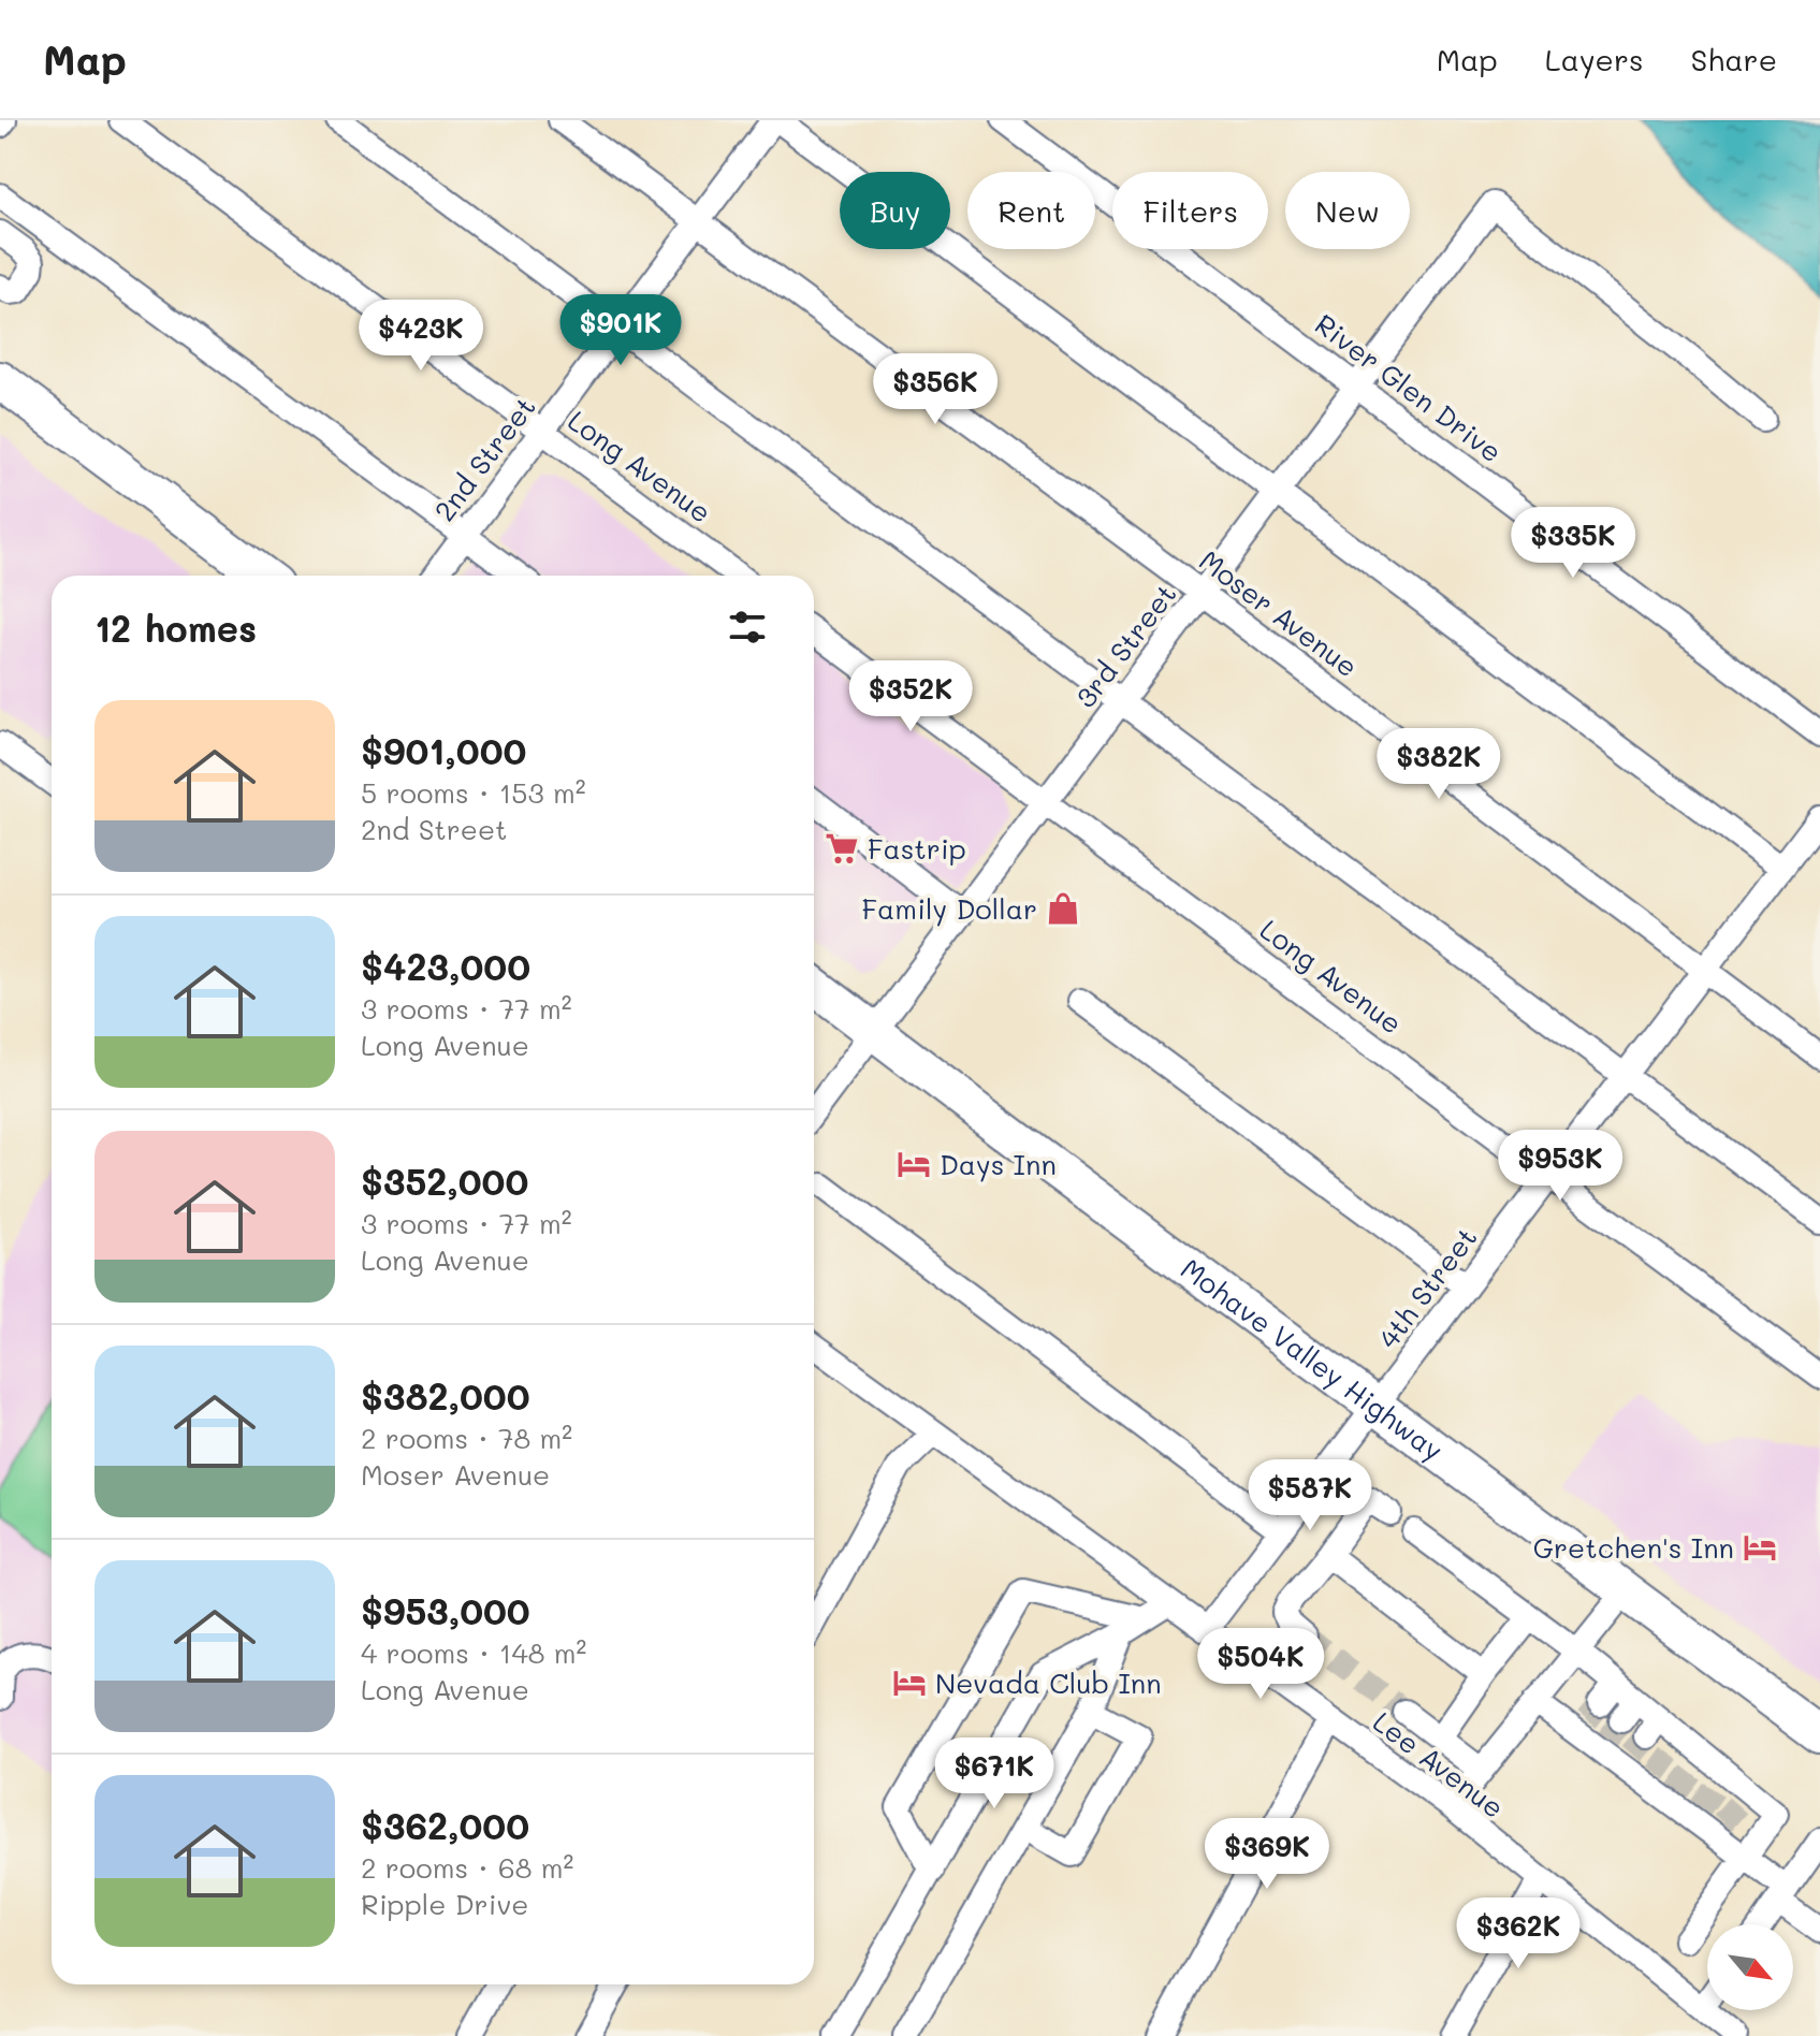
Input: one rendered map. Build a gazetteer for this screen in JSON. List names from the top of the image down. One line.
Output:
{"streets":{"highway":["Mohave Valley Highway"],"street":["River Glen Drive","2nd Street","Long Avenue","Moser Avenue","3rd Street","4th Street","Lee Avenue"]},"crossings":[["River Glen Drive","3rd Street"],["2nd Street","Long Avenue"],["2nd Street","Moser Avenue"],["Long Avenue","3rd Street"],["Long Avenue","4th Street"],["Moser Avenue","3rd Street"],["Moser Avenue","4th Street"],["3rd Street","Mohave Valley Highway"],["4th Street","Mohave Valley Highway"],["4th Street","Lee Avenue"]],"places":{"supermarket":["Fastrip"],"shop":["Family Dollar"],"hotel":["Days Inn","Gretchen's Inn","Nevada Club Inn"]},"north":"bottom right","page":{"header":"Map","nav":["Map","Layers","Share"],"chip":["Buy","Rent","Filters","New"],"price":["$901K","$423K","$356K","$335K","$352K","$382K","$953K","$587K","$504K","$671K","$369K","$362K"],"heading":"12 homes","list":[{"name":"$901,000","note":"5 rooms · 153 m² · 2nd Street"},{"name":"$423,000","note":"3 rooms · 77 m² · Long Avenue"},{"name":"$352,000","note":"3 rooms · 77 m² · Long Avenue"},{"name":"$382,000","note":"2 rooms · 78 m² · Moser Avenue"},{"name":"$953,000","note":"4 rooms · 148 m² · Long Avenue"},{"name":"$362,000","note":"2 rooms · 68 m² · Ripple Drive"}]}}
